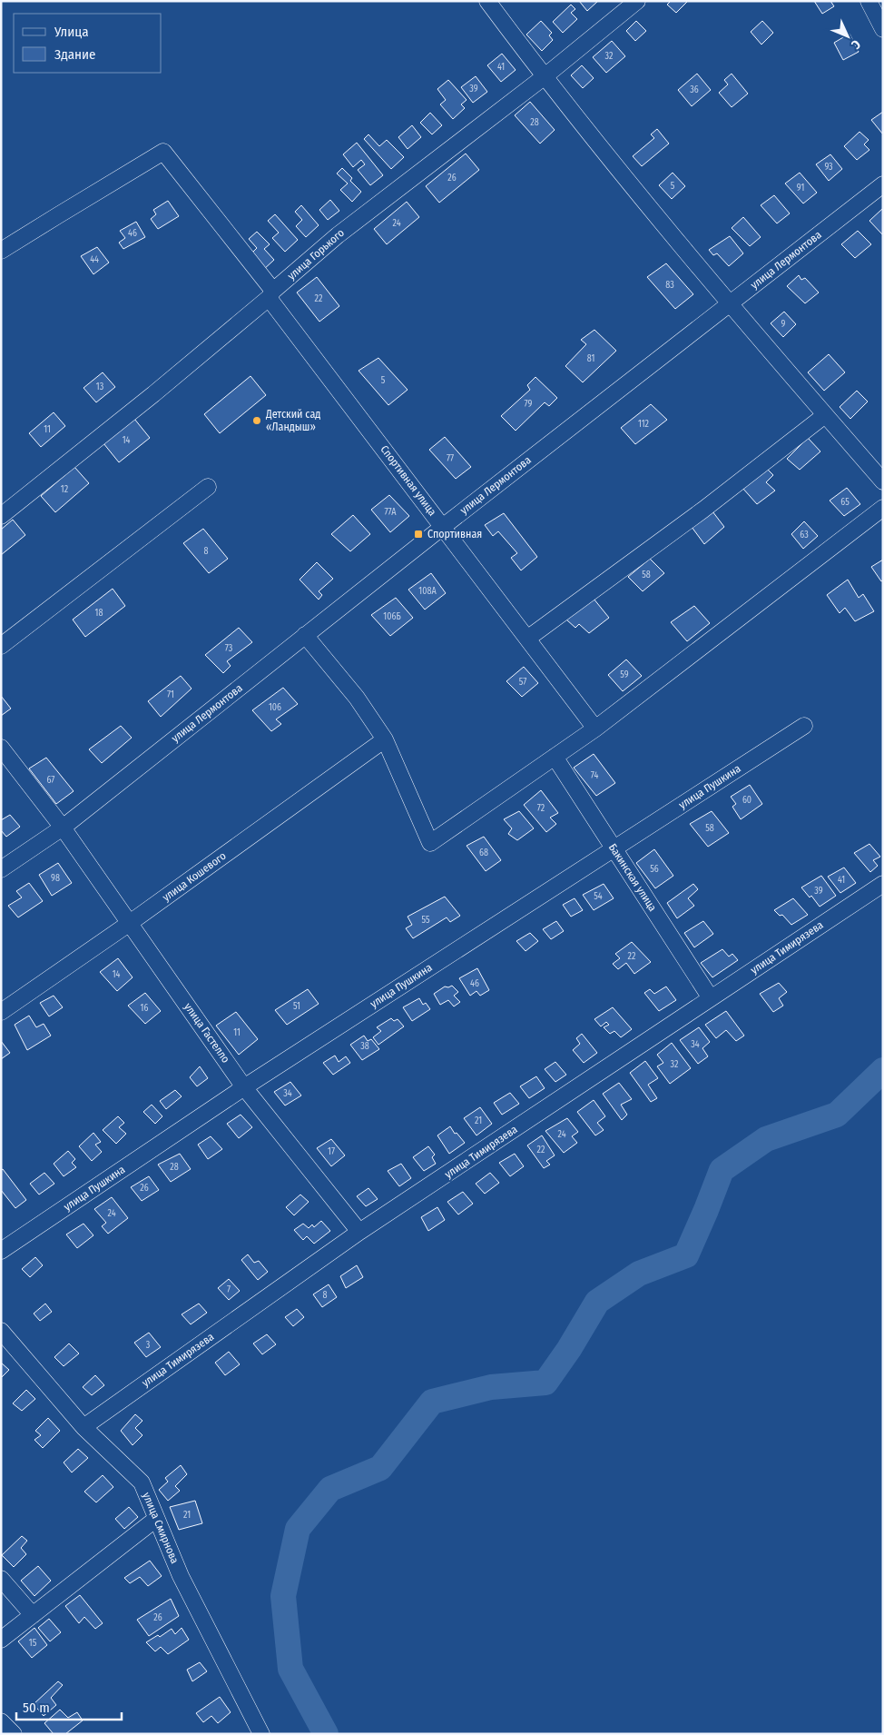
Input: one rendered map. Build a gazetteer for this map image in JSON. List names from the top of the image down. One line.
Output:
{"streets":{"street":["улица Горького","улица Лермонтова","Спортивная улица","улица Пушкина","улица Кошевого","Бакинская улица","улица Тимирязева","улица Гастелло","улица Смирнова"]},"crossings":[["улица Горького","Спортивная улица"],["улица Лермонтова","Спортивная улица"],["улица Лермонтова","улица Гастелло"],["улица Пушкина","Бакинская улица"],["улица Пушкина","улица Гастелло"],["улица Кошевого","улица Гастелло"],["Бакинская улица","улица Тимирязева"],["улица Тимирязева","улица Гастелло"],["улица Тимирязева","улица Смирнова"]],"places":{"other":["Детский сад «Ландыш»"],"transit":["Спортивная"]},"house_numbers":["32","41","39","36","28","93","26","5","91","24","46","44","83","22","9","81","5","13","79","112","11","14","77","12","65","77А","63","8","58","108А","18","106Б","73","59","57","71","106","74","67","60","72","58","68","56","98","41","39","54","55","22","14","46","51","16","11","34","38","32","34","21","24","22","17","28","26","24","7","8","3","21","26","15"],"legend":["Улица","Здание"],"scale_bar":"50 m","north":"bottom right"}
